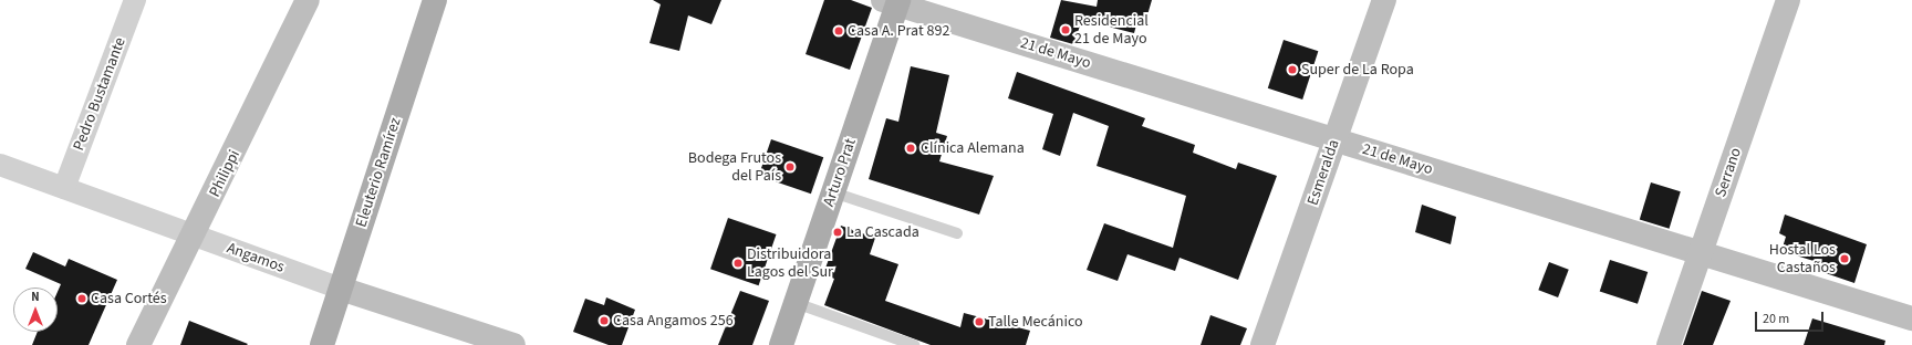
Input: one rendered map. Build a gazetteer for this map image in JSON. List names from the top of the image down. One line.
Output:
{"streets":{"main road":["Eleuterio Ramírez","Arturo Prat"],"street":["21 de Mayo","Pedro Bustamante","Esmeralda","Serrano","Philippi","Angamos"]},"crossings":[["21 de Mayo","Arturo Prat"],["21 de Mayo","Esmeralda"],["21 de Mayo","Serrano"],["Pedro Bustamante","Angamos"],["Eleuterio Ramírez","Angamos"],["Philippi","Angamos"]],"places":["Residencial 21 de Mayo","Casa A. Prat 892","Super de La Ropa","Clínica Alemana","Bodega Frutos del País","La Cascada","Hostal Los Castaños","Distribuidora Lagos del Sur","Casa Cortés","Casa Angamos 256","Talle Mecánico"],"scale_bar":"20 m","north":"top"}
